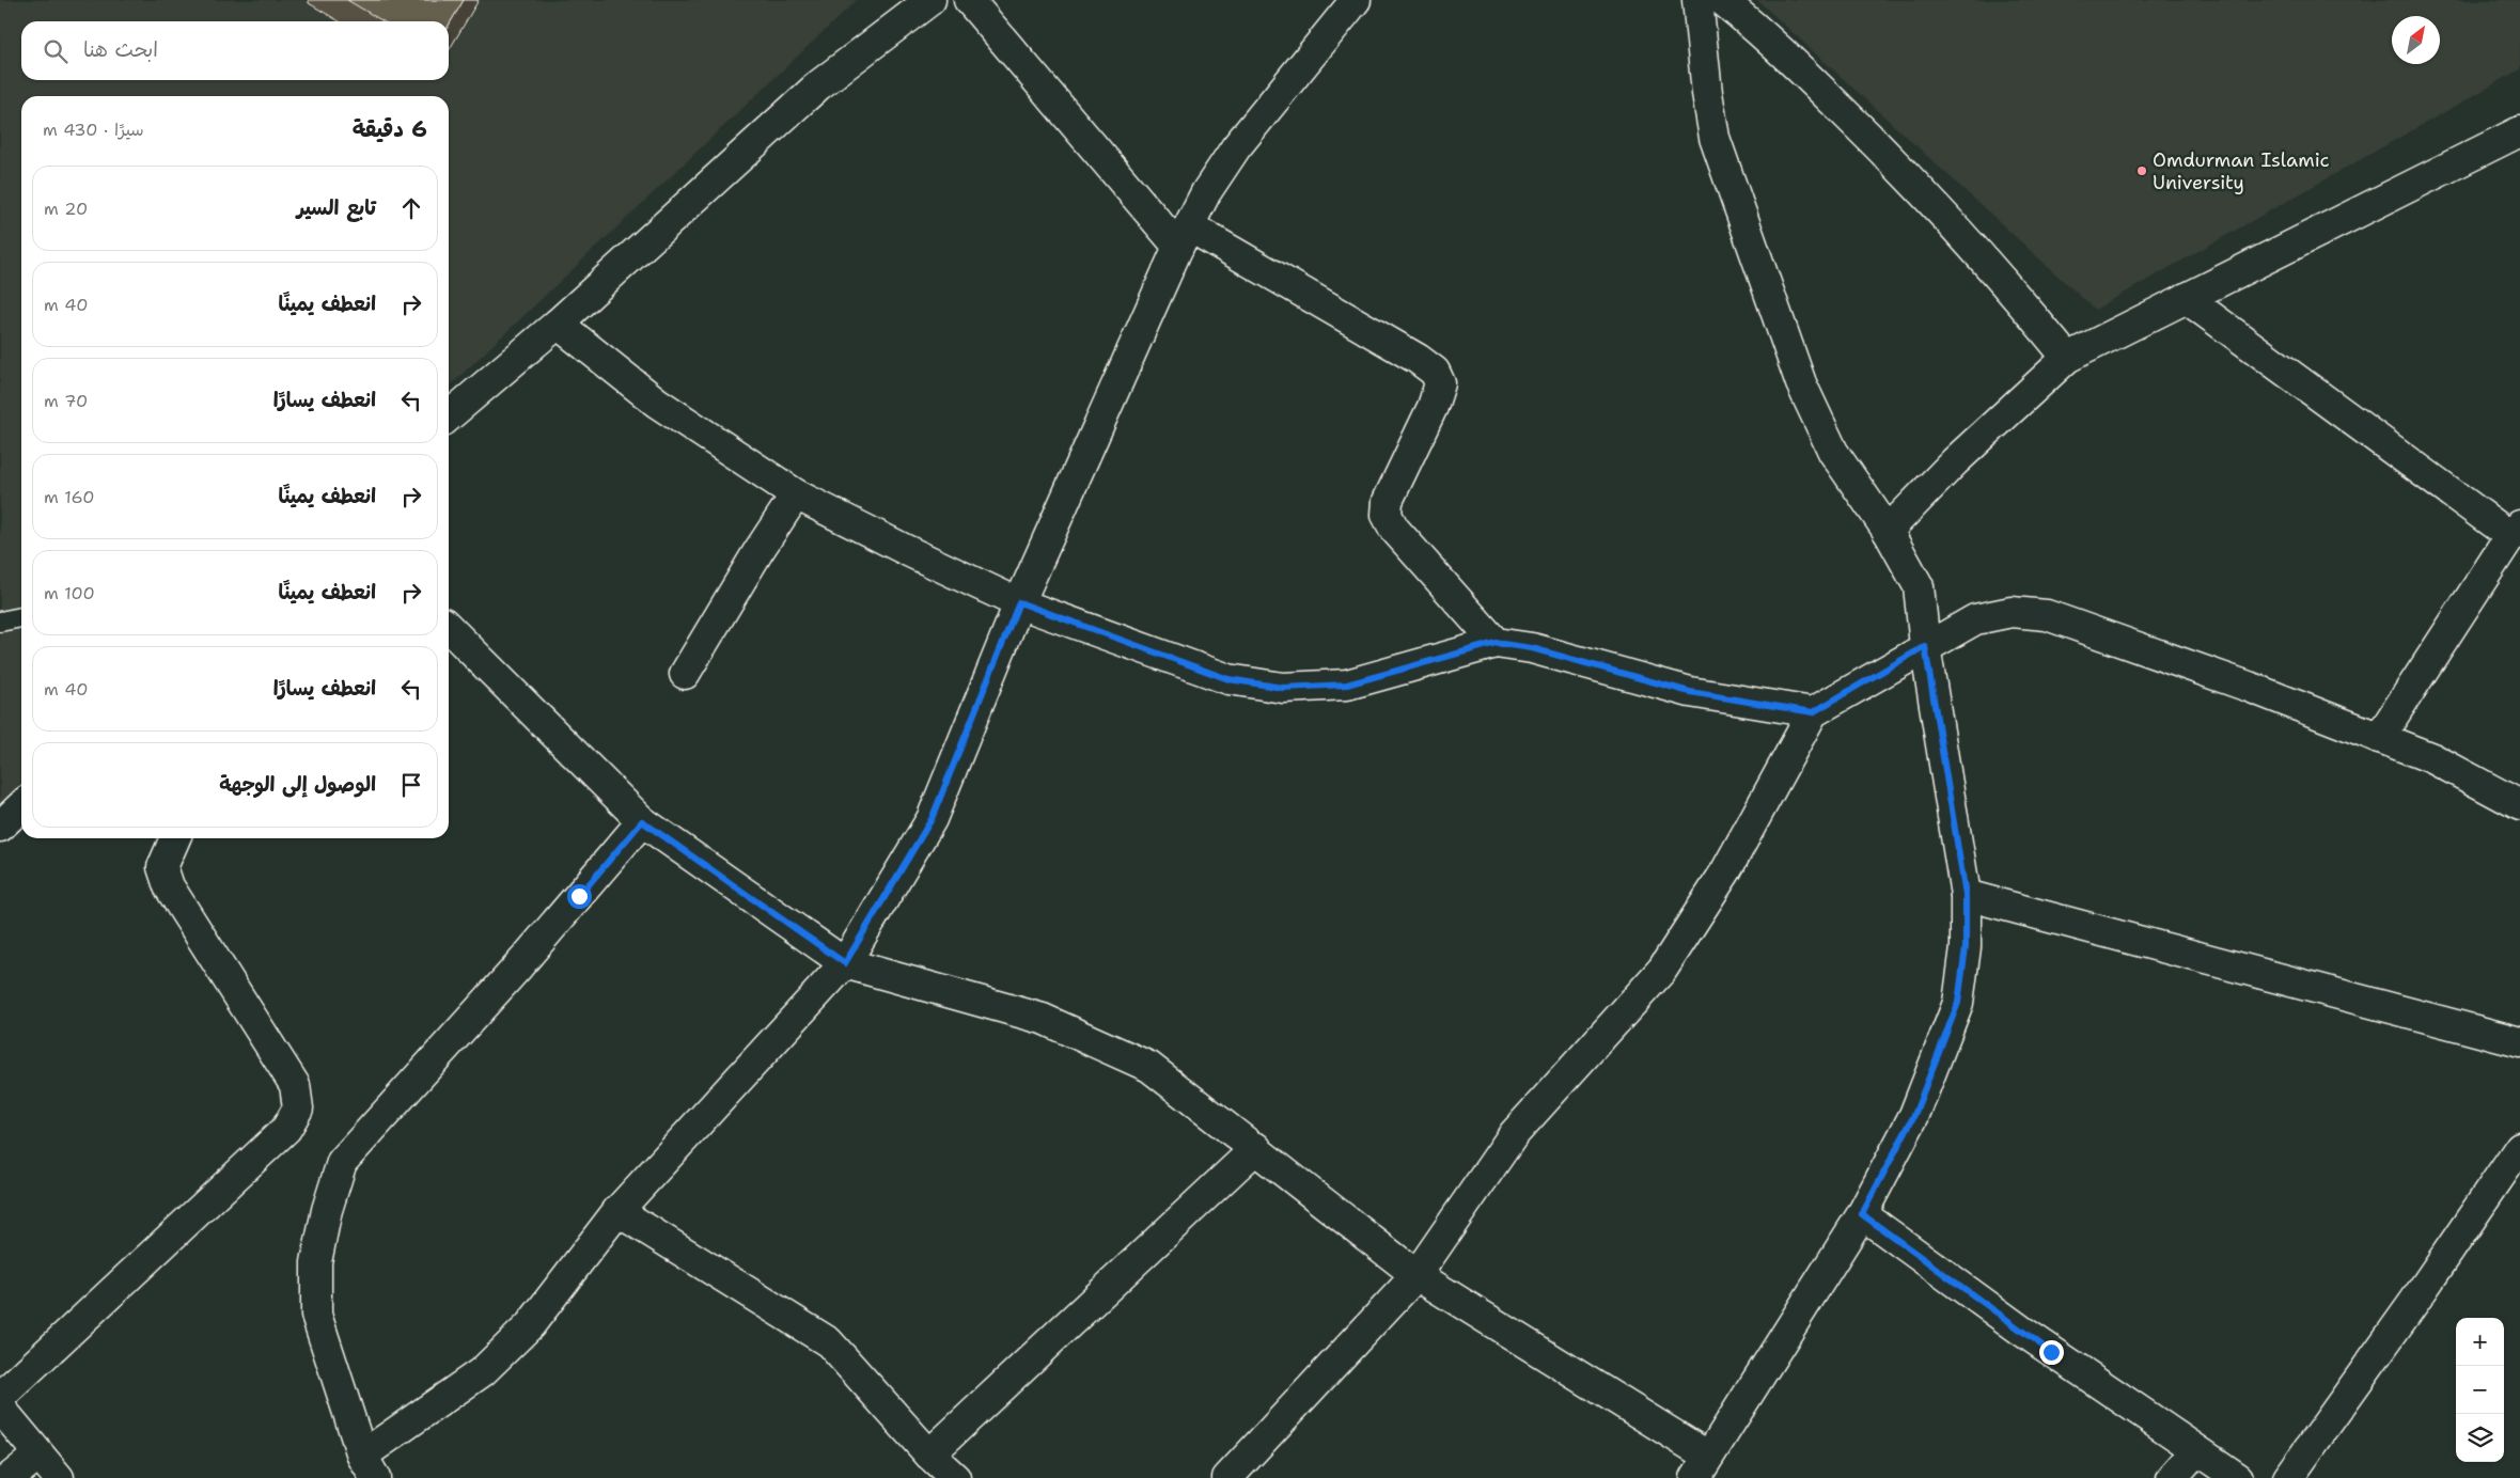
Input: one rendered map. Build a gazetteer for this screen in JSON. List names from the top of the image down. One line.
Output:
{"places":["Omdurman Islamic University"],"north":"top right","page":{"search":"ابحث هنا","heading":["6 دقيقة","سيرًا · 430 m"],"list":[["تابع السير","20 m"],["انعطف يمينًا","40 m"],["انعطف يسارًا","70 m"],["انعطف يمينًا","160 m"],["انعطف يمينًا","100 m"],["انعطف يسارًا","40 m"],"الوصول إلى الوجهة"],"map_buttons":["+","−"]}}
